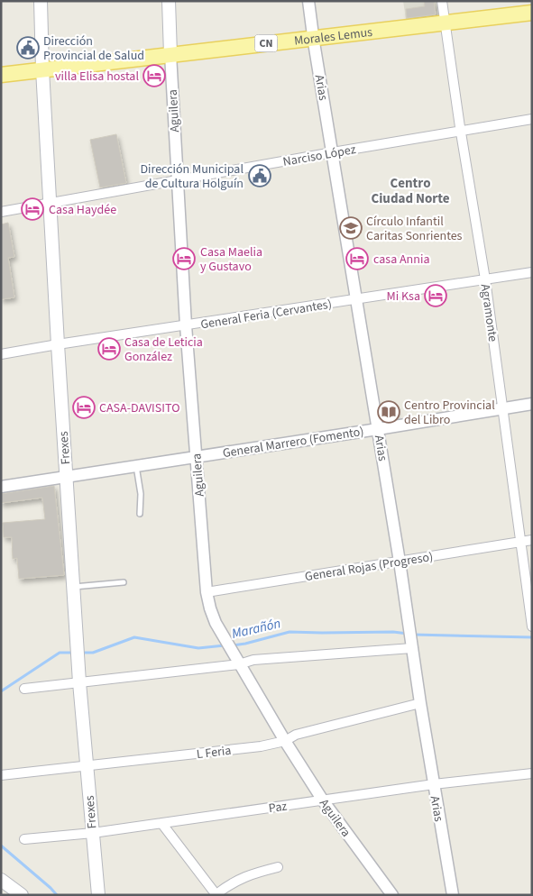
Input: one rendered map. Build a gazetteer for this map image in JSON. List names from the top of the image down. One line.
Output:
{"streets":{"main road":["Morales Lemus","CN","Aguilera","Frexes"],"street":["Arias","Narciso López","Agramonte","General Feria (Cervantes)","General Marrero (Fomento)","General Rojas (Progreso)","L Feria","Paz"]},"crossings":[["Morales Lemus","Arias"],["Morales Lemus","Aguilera"],["Morales Lemus","Agramonte"],["Morales Lemus","Frexes"],["Arias","Narciso López"],["Arias","General Feria (Cervantes)"],["Arias","General Marrero (Fomento)"],["Arias","General Rojas (Progreso)"],["Arias","L Feria"],["Arias","Paz"],["Aguilera","Narciso López"],["Aguilera","General Feria (Cervantes)"],["Aguilera","General Marrero (Fomento)"],["Aguilera","General Rojas (Progreso)"],["Aguilera","L Feria"],["Aguilera","Paz"],["Narciso López","Agramonte"],["Narciso López","Frexes"],["Agramonte","General Feria (Cervantes)"],["Agramonte","General Marrero (Fomento)"],["Agramonte","General Rojas (Progreso)"],["General Feria (Cervantes)","Frexes"],["General Marrero (Fomento)","Frexes"],["Frexes","L Feria"],["Frexes","Paz"]],"districts":["Centro Ciudad Norte"],"water":["Marañón"],"places":{"public building":["Dirección Provincial de Salud","Dirección Municipal de Cultura Holguín"],"hotel":["villa Elisa hostal","Casa Haydée","Casa Maelia y Gustavo","casa Annia","Mi Ksa","Casa de Leticia González","CASA-DAVISITO"],"school or university":["Círculo Infantil Caritas Sonrientes"],"library":["Centro Provincial del Libro"]}}
